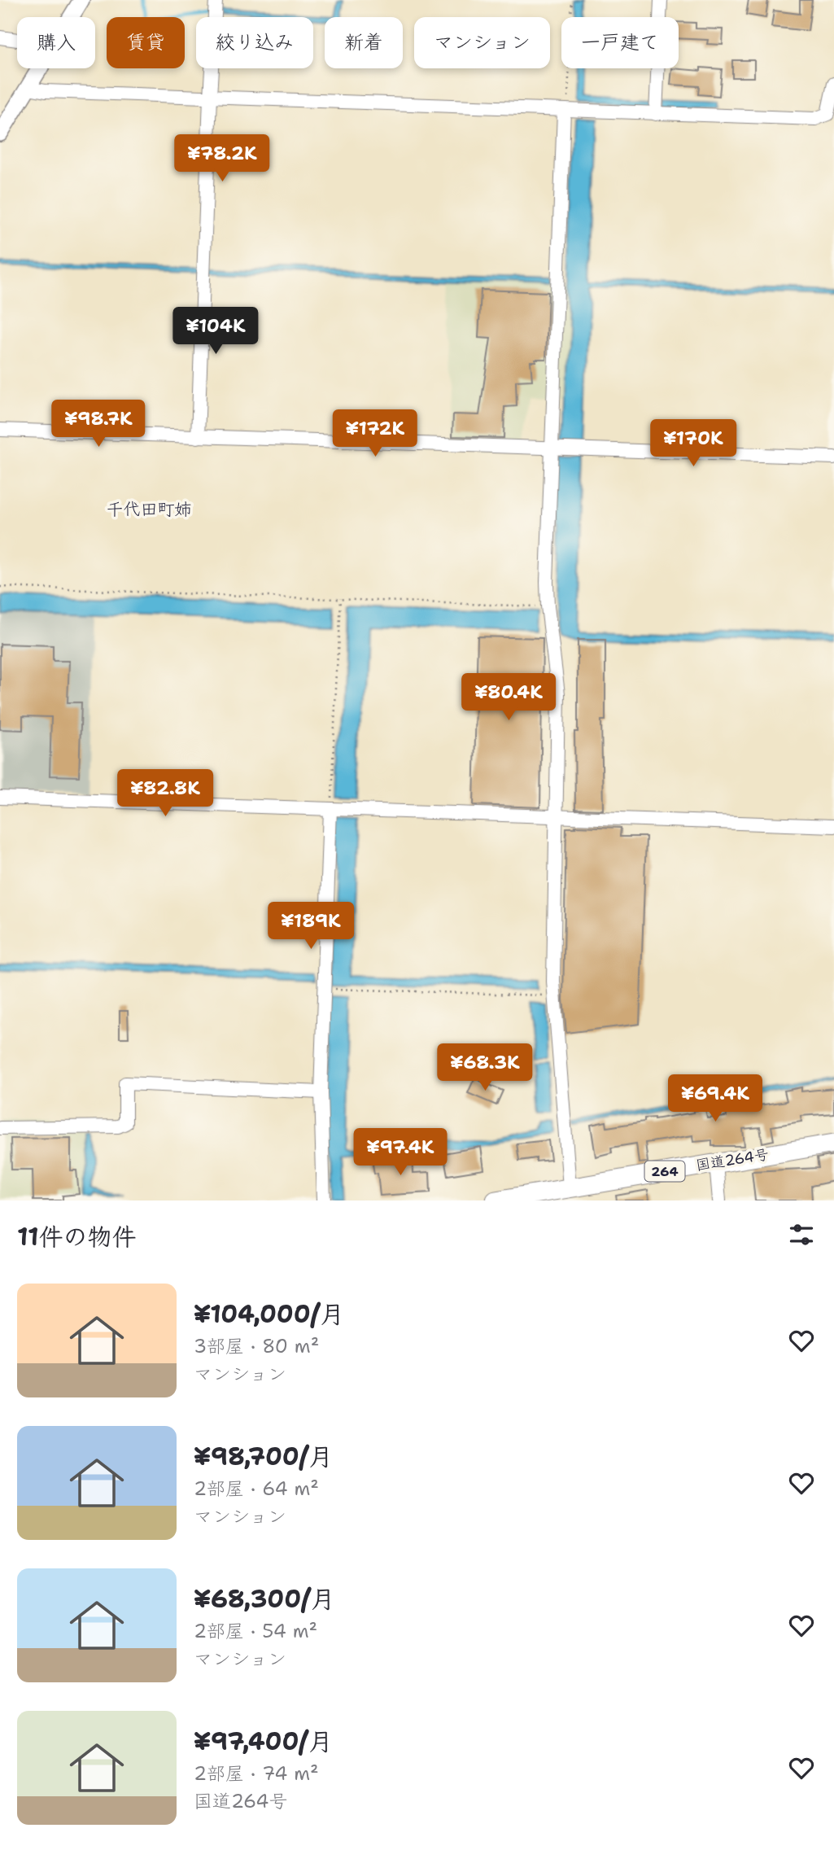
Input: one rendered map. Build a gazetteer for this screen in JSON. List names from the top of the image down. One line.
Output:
{"streets":{"highway":["国道264号","264"]},"districts":["千代田町姉"],"page":{"chip":["購入","賃貸","絞り込み","新着","マンション","一戸建て"],"price":["¥78.2K","¥104K","¥98.7K","¥172K","¥170K","¥80.4K","¥82.8K","¥189K","¥68.3K","¥69.4K","¥97.4K"],"heading":"11件の物件","list":[{"name":"¥104,000/月","note":"3部屋 · 80 m² · マンション"},{"name":"¥98,700/月","note":"2部屋 · 64 m² · マンション"},{"name":"¥68,300/月","note":"2部屋 · 54 m² · マンション"},{"name":"¥97,400/月","note":"2部屋 · 74 m² · 国道264号"}]}}
